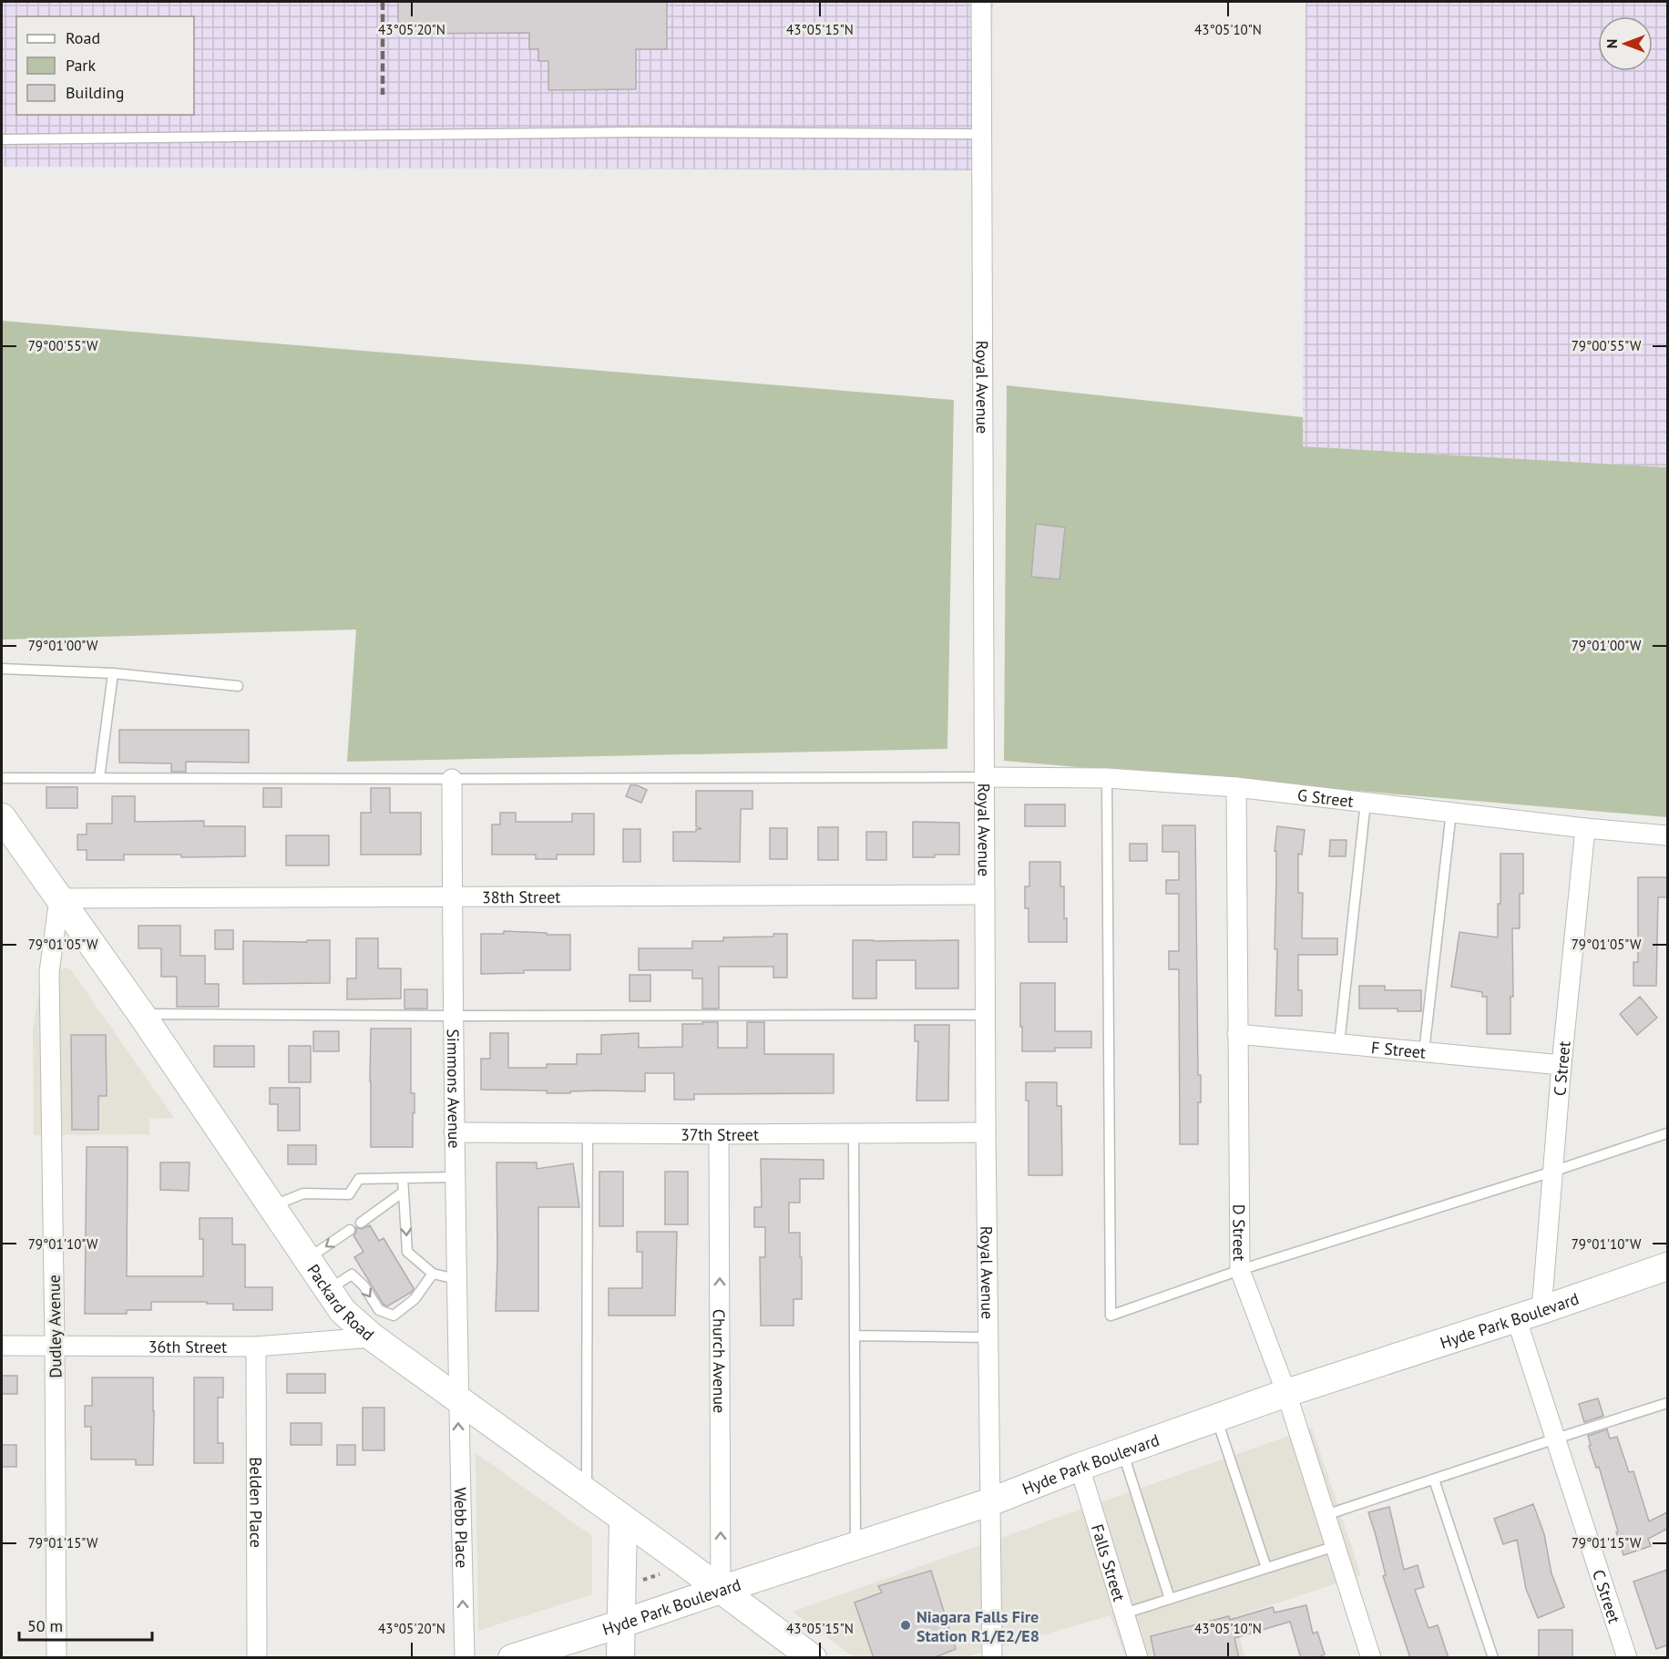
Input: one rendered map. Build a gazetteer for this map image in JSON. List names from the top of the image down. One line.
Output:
{"streets":{"street":["Royal Avenue","G Street","38th Street","F Street","C Street","Simmons Avenue","37th Street","D Street","Packard Road","Hyde Park Boulevard","Dudley Avenue","36th Street","Church Avenue","Belden Place","Webb Place","Falls Street"]},"crossings":[["Royal Avenue","G Street"],["Royal Avenue","38th Street"],["Royal Avenue","37th Street"],["Royal Avenue","Hyde Park Boulevard"],["G Street","C Street"],["G Street","D Street"],["38th Street","Simmons Avenue"],["38th Street","Packard Road"],["38th Street","Dudley Avenue"],["F Street","C Street"],["F Street","D Street"],["C Street","Hyde Park Boulevard"],["Simmons Avenue","37th Street"],["Simmons Avenue","Packard Road"],["Simmons Avenue","Webb Place"],["37th Street","Church Avenue"],["D Street","Hyde Park Boulevard"],["Packard Road","Hyde Park Boulevard"],["Packard Road","Dudley Avenue"],["Packard Road","36th Street"],["Packard Road","Church Avenue"],["Packard Road","Webb Place"],["Hyde Park Boulevard","Church Avenue"],["Hyde Park Boulevard","Falls Street"],["Dudley Avenue","36th Street"],["36th Street","Belden Place"]],"one_way":["Church Avenue"],"places":["Niagara Falls Fire Station R1/E2/E8"],"legend":["Road","Park","Building"],"scale_bar":"50 m","north":"left","coordinates":["43°05'20\"N","43°05'15\"N","43°05'10\"N","79°00'55\"W","79°01'00\"W","79°01'05\"W","79°01'10\"W","79°01'15\"W"]}
